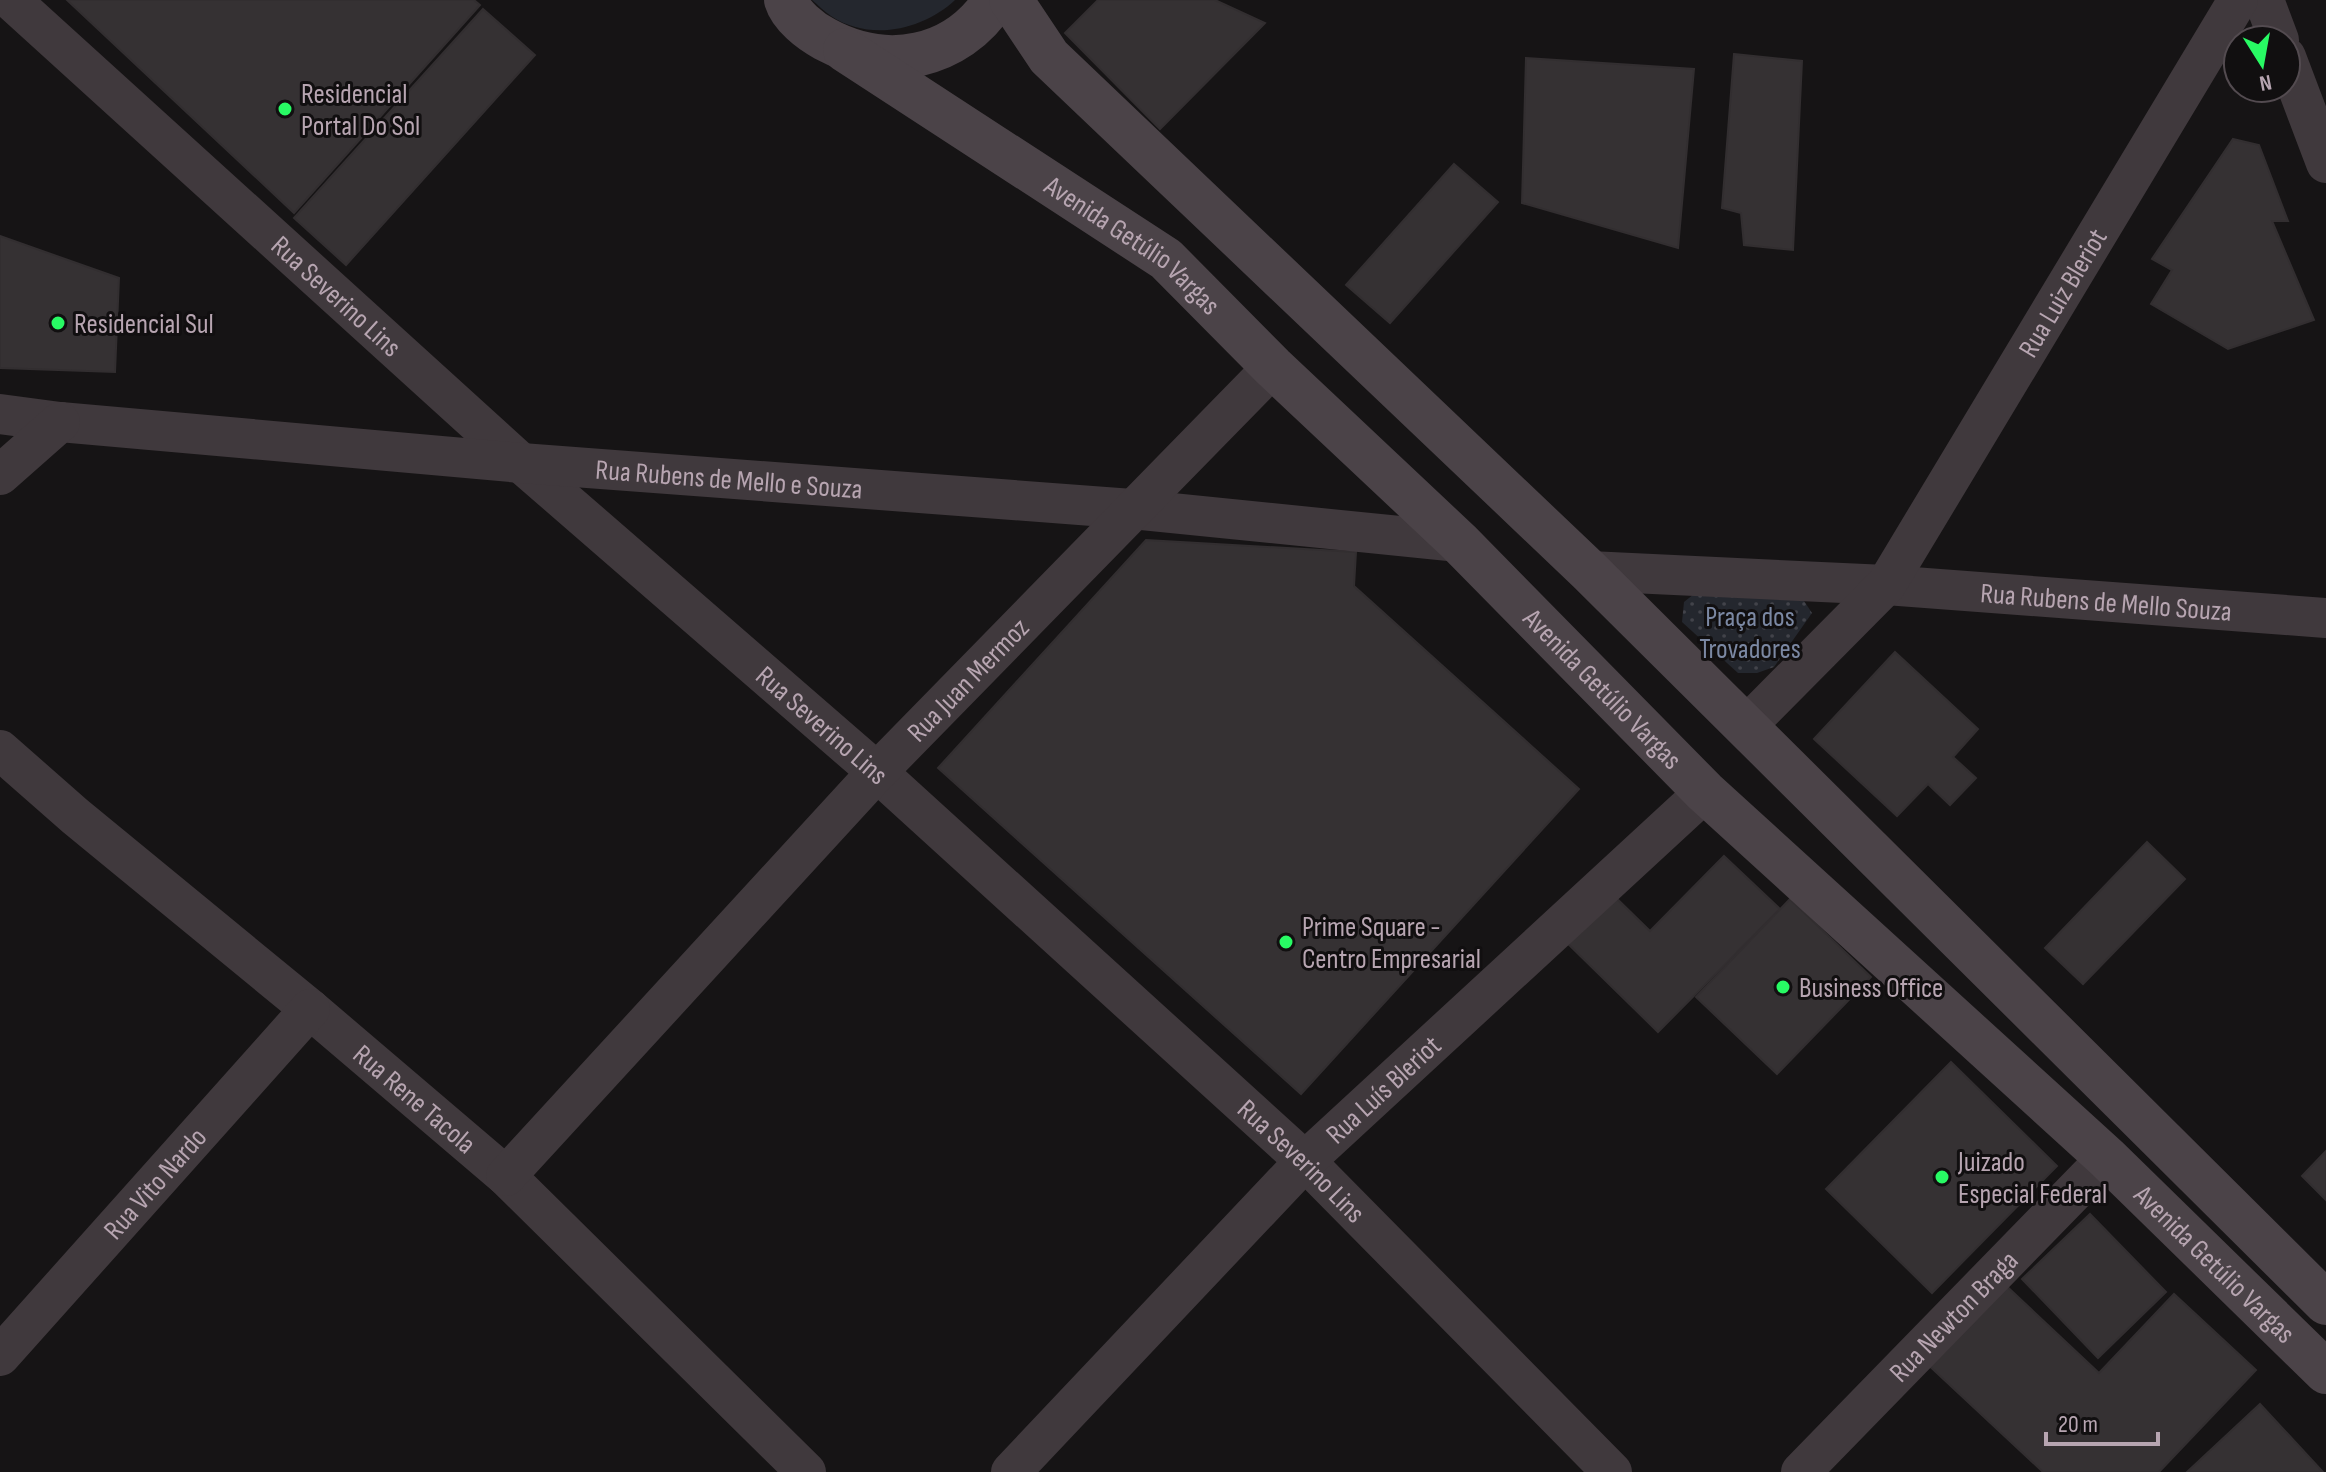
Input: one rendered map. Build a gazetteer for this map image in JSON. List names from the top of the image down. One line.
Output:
{"streets":{"main road":["Avenida Getúlio Vargas"],"street":["Rua Luiz Bleriot","Rua Severino Lins","Rua Rubens de Mello e Souza","Rua Rubens de Mello Souza","Rua Juan Mermoz","Rua Luís Bleriot","Rua Rene Tacola","Rua Vito Nardo","Rua Newton Braga"]},"crossings":[["Avenida Getúlio Vargas","Rua Rubens de Mello e Souza"],["Avenida Getúlio Vargas","Rua Juan Mermoz"],["Avenida Getúlio Vargas","Rua Luís Bleriot"],["Avenida Getúlio Vargas","Rua Newton Braga"],["Rua Luiz Bleriot","Rua Rubens de Mello Souza"],["Rua Severino Lins","Rua Rubens de Mello e Souza"],["Rua Severino Lins","Rua Juan Mermoz"],["Rua Severino Lins","Rua Luís Bleriot"],["Rua Rubens de Mello e Souza","Rua Juan Mermoz"],["Rua Juan Mermoz","Rua Rene Tacola"],["Rua Rene Tacola","Rua Vito Nardo"]],"parks":["Praça dos Trovadores"],"places":["Residencial Portal Do Sol","Residencial Sul","Prime Square - Centro Empresarial","Business Office","Juizado Especial Federal"],"scale_bar":"20 m","north":"bottom"}
